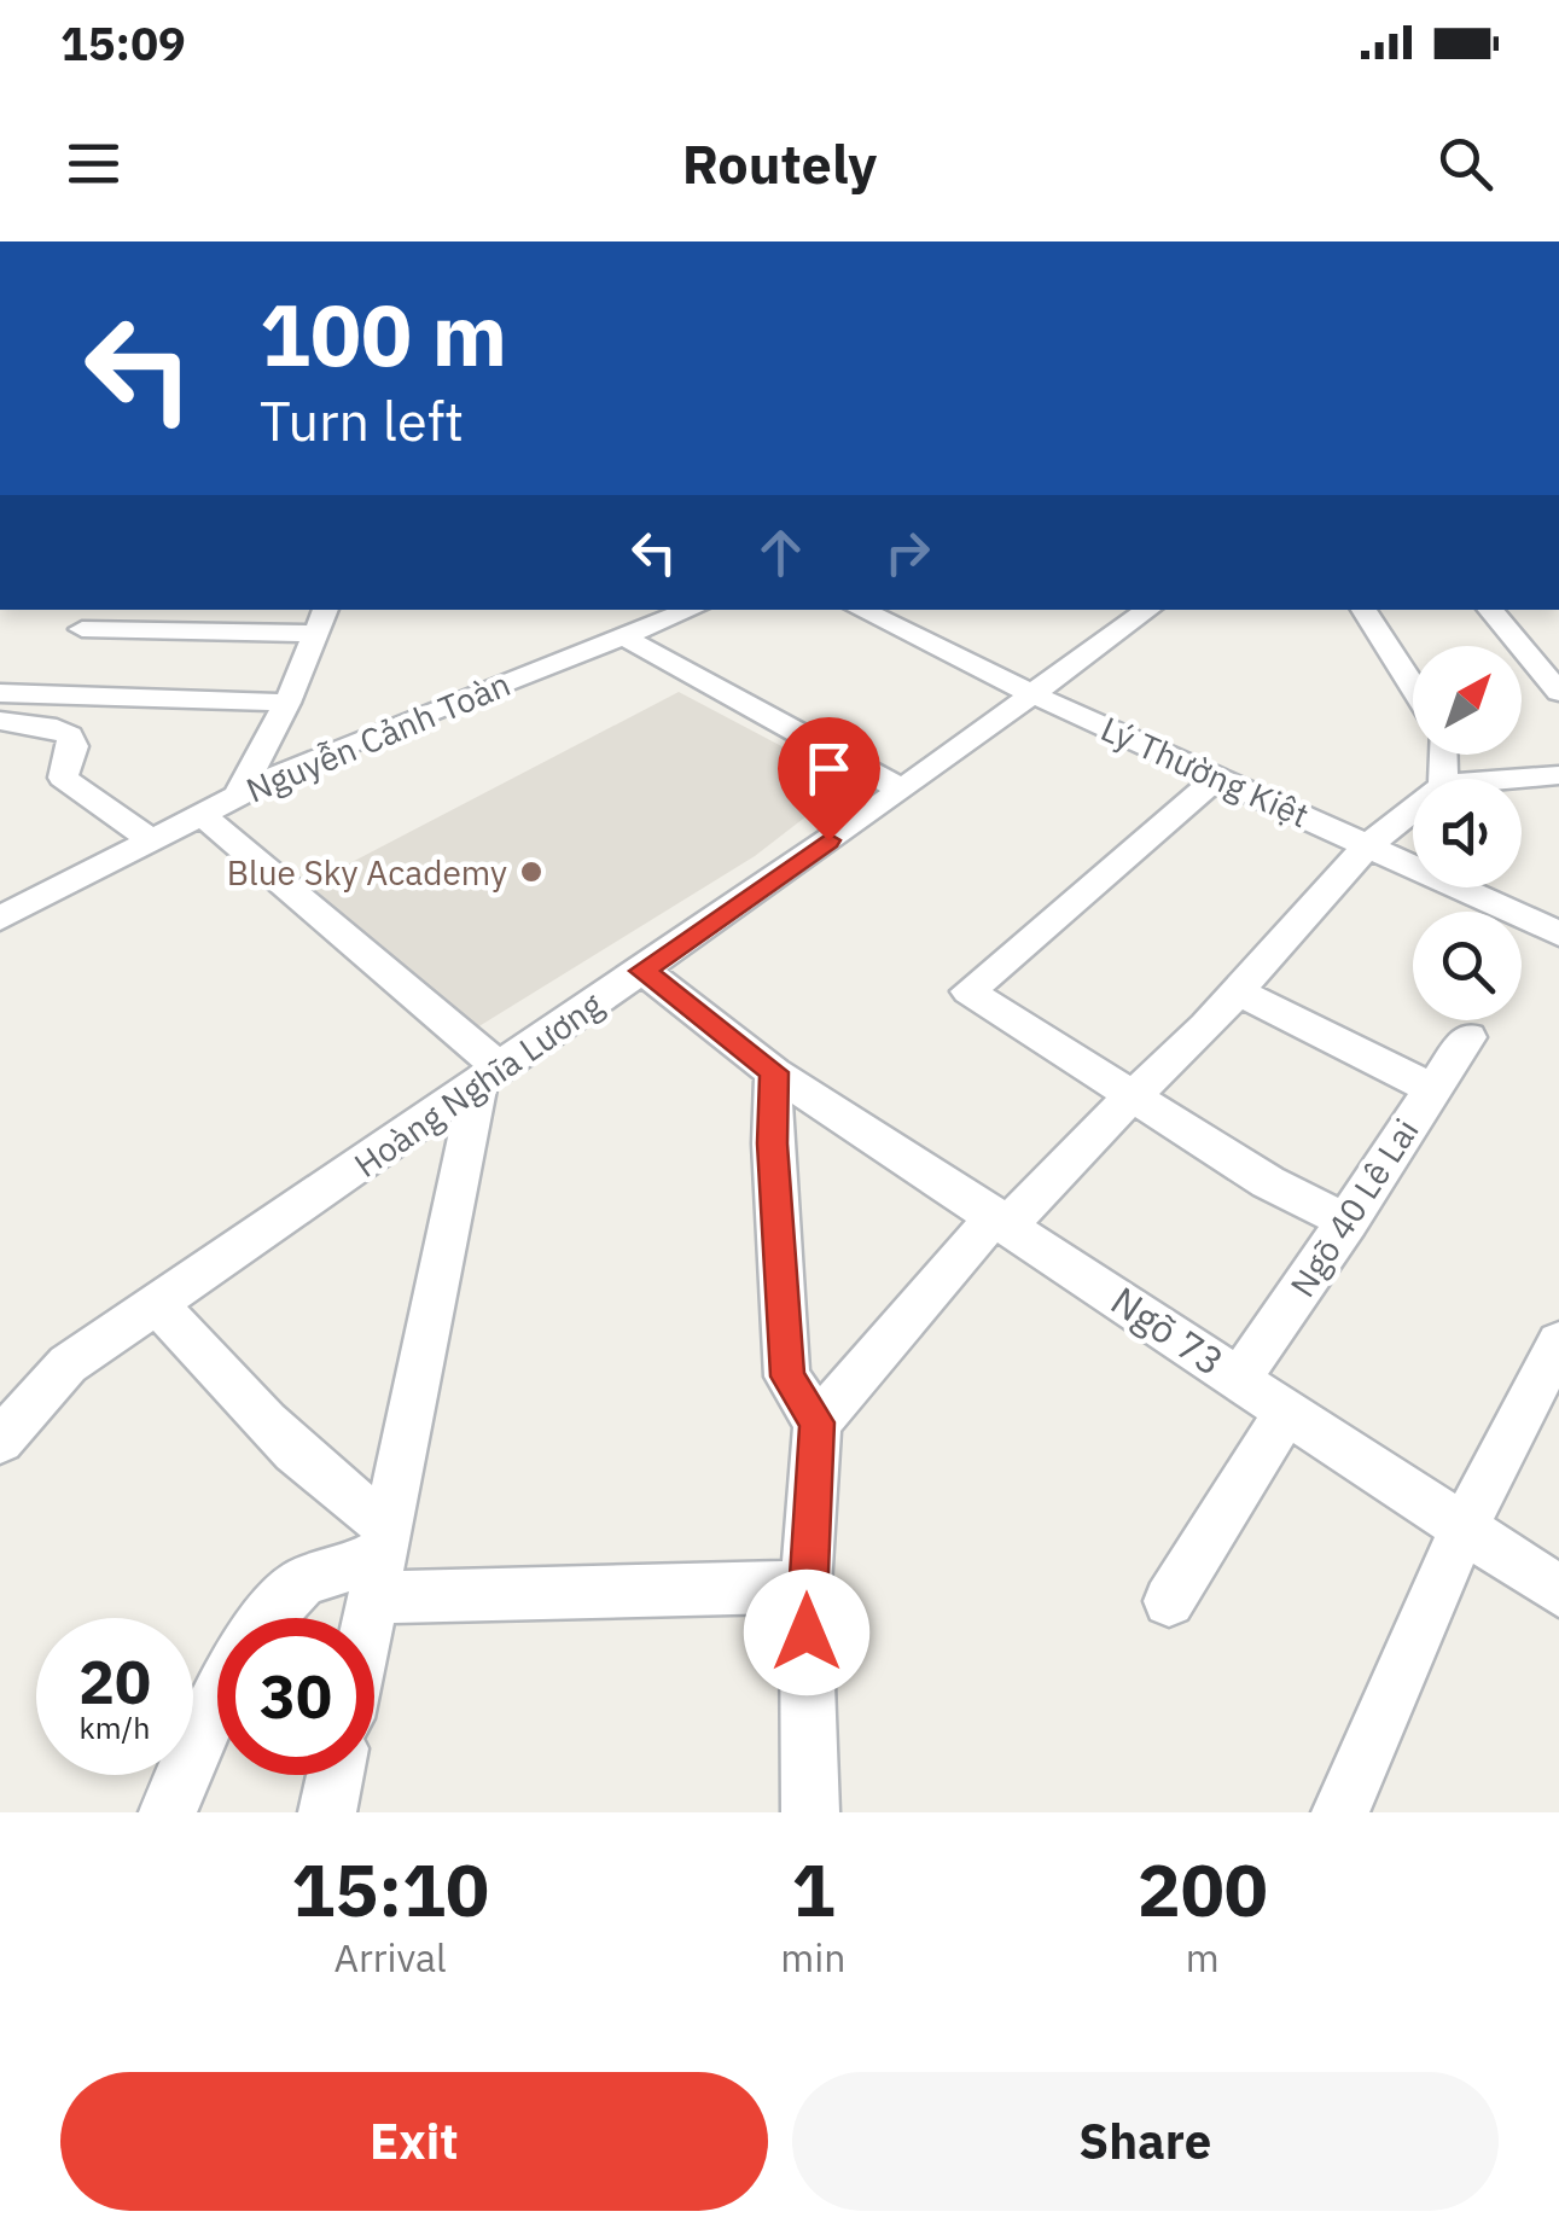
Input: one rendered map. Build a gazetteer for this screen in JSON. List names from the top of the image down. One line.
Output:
{"streets":{"street":["Nguyễn Cảnh Toàn","Lý Thường Kiệt","Hoàng Nghĩa Lương","Ngõ 40 Lê Lai","Ngõ 73"]},"crossings":[["Lý Thường Kiệt","Hoàng Nghĩa Lương"],["Hoàng Nghĩa Lương","Ngõ 73"],["Ngõ 40 Lê Lai","Ngõ 73"]],"places":["Blue Sky Academy"],"north":"top right","page":{"status":"15:09","header":"Routely","turn":["100 m","Turn left"],"speed":"20 km/h","limit":"30","eta":["15:10","Arrival","1","min","200","m"],"buttons":["Exit","Share"]}}
